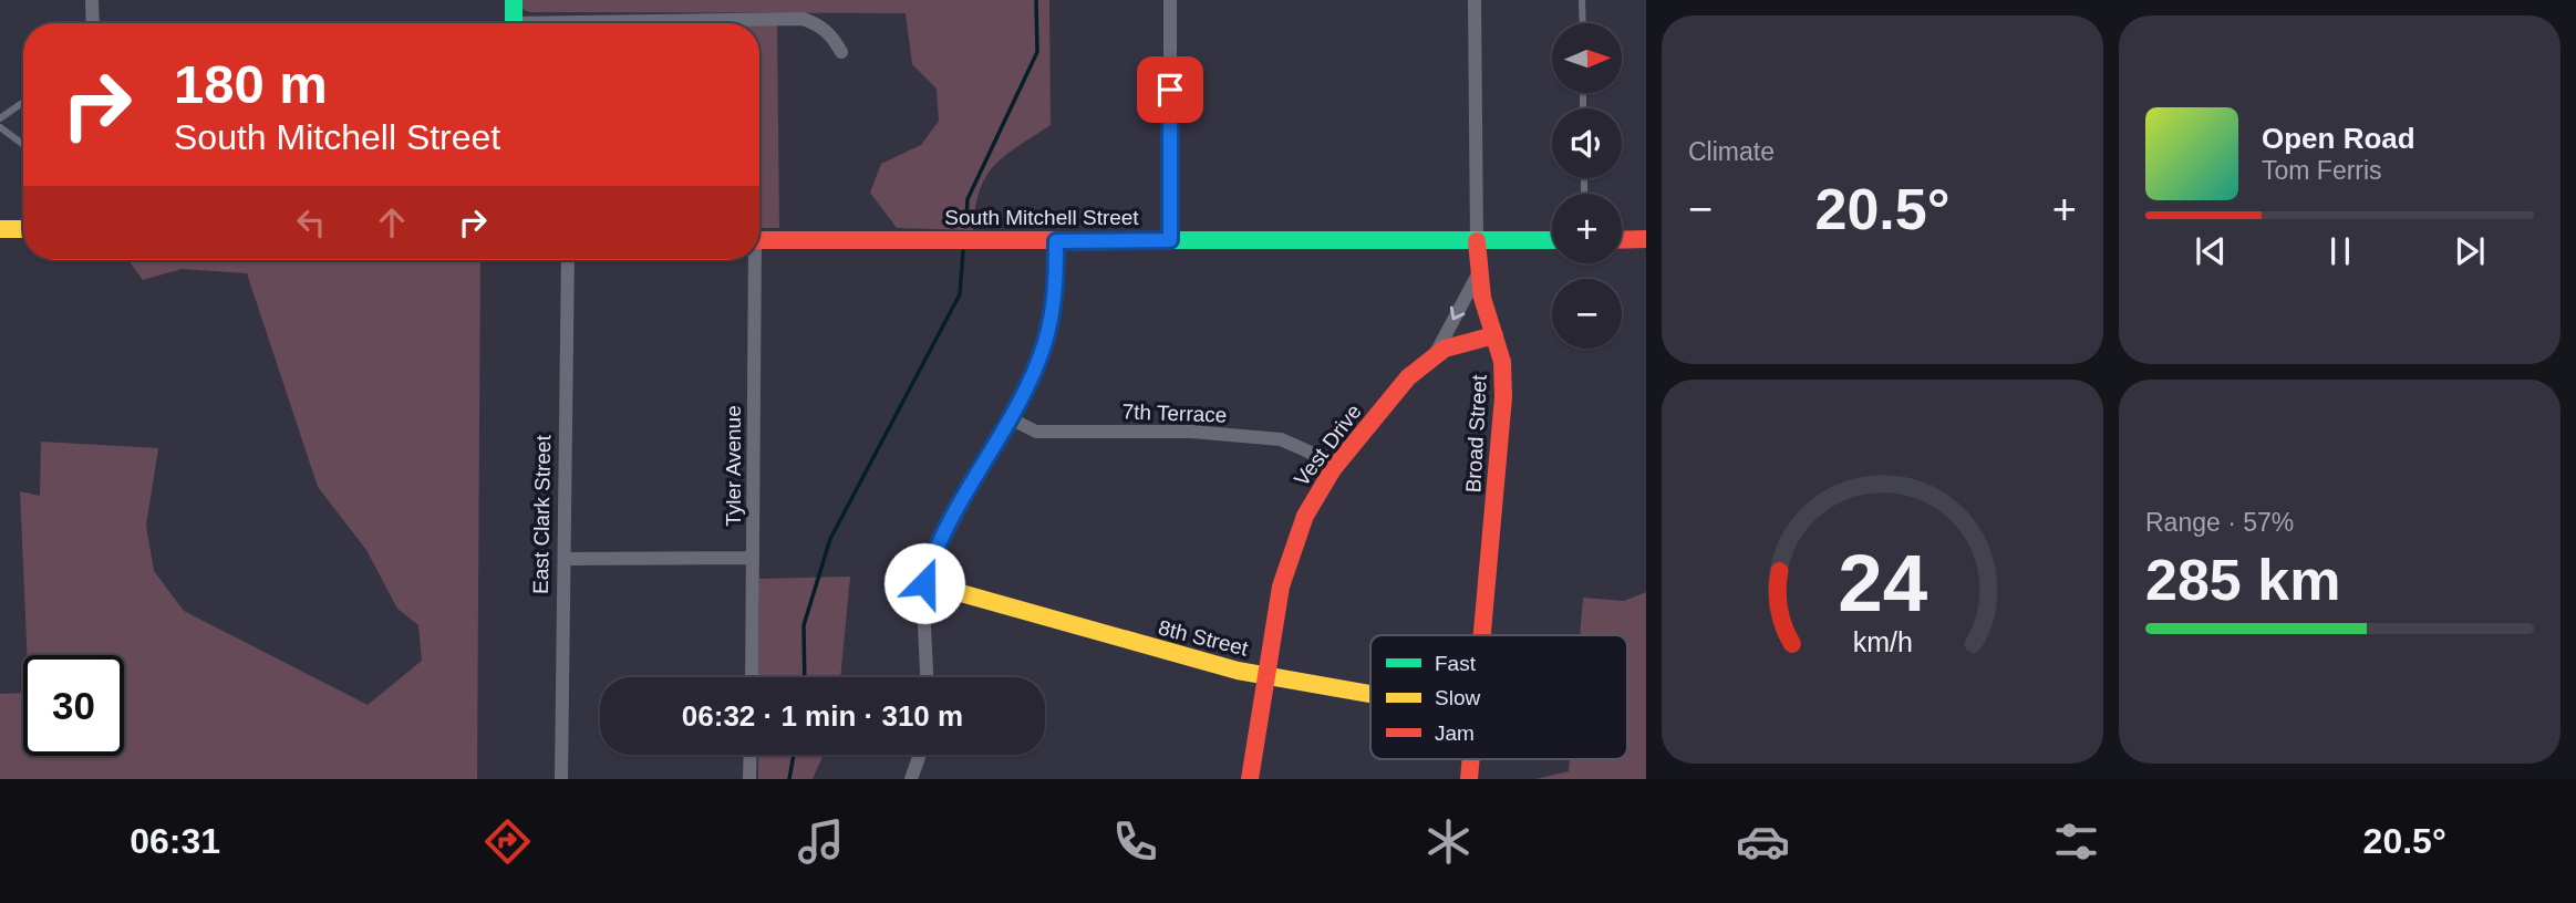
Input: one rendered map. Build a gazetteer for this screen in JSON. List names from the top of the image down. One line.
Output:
{"streets":{"street":["South Mitchell Street","7th Terrace","Broad Street","Vest Drive","Tyler Avenue","East Clark Street","8th Street"]},"crossings":[["South Mitchell Street","Broad Street"],["7th Terrace","Vest Drive"],["Broad Street","Vest Drive"],["Vest Drive","8th Street"]],"legend":["Fast","Slow","Jam"],"north":"right","page":{"tile":["Climate",["Range · 57%","285 km"]],"map_buttons":["+","−"],"turn":["180 m","South Mitchell Street"],"song":["Open Road","Tom Ferris"],"heat":["−","20.5°","+"],"limit":"30","trip":"06:32 · 1 min · 310 m","tabs":["06:31","20.5°"],"gauge":["24","km/h"]}}
